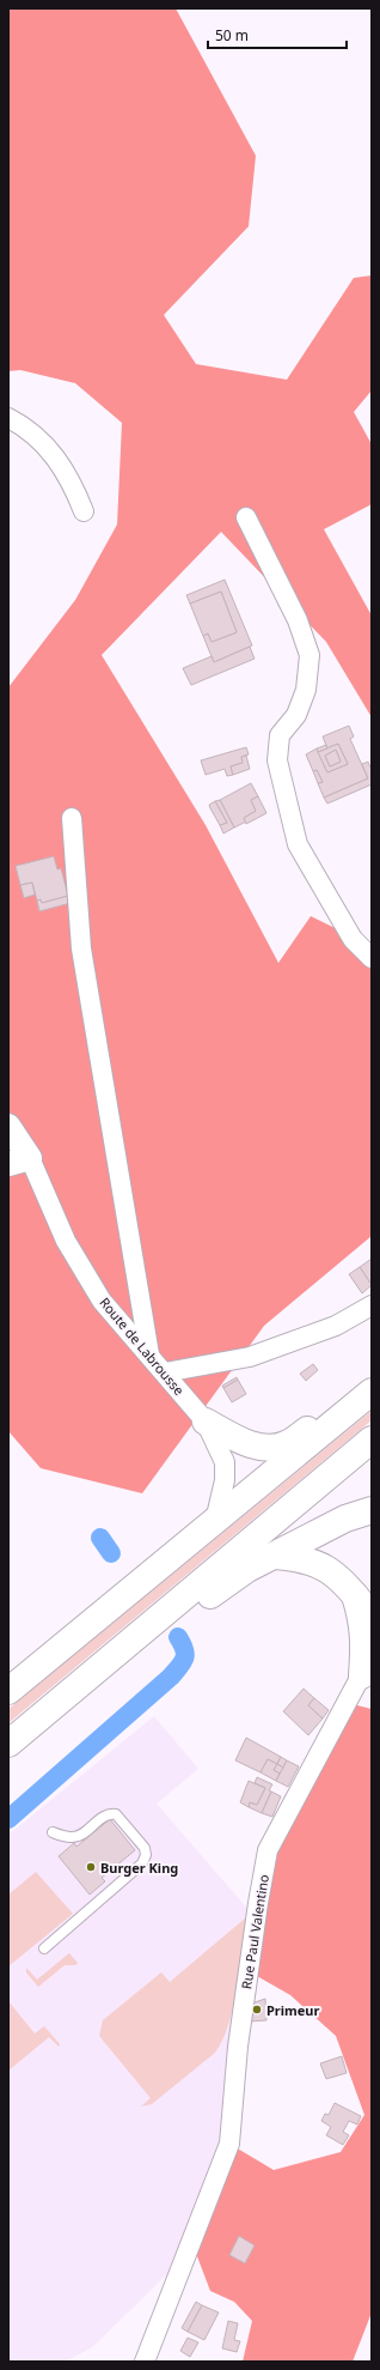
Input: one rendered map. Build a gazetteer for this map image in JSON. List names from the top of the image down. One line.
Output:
{"streets":{"street":["Route de Labrousse","Rue Paul Valentino"]},"places":["Burger King","Primeur"],"scale_bar":"50 m"}
